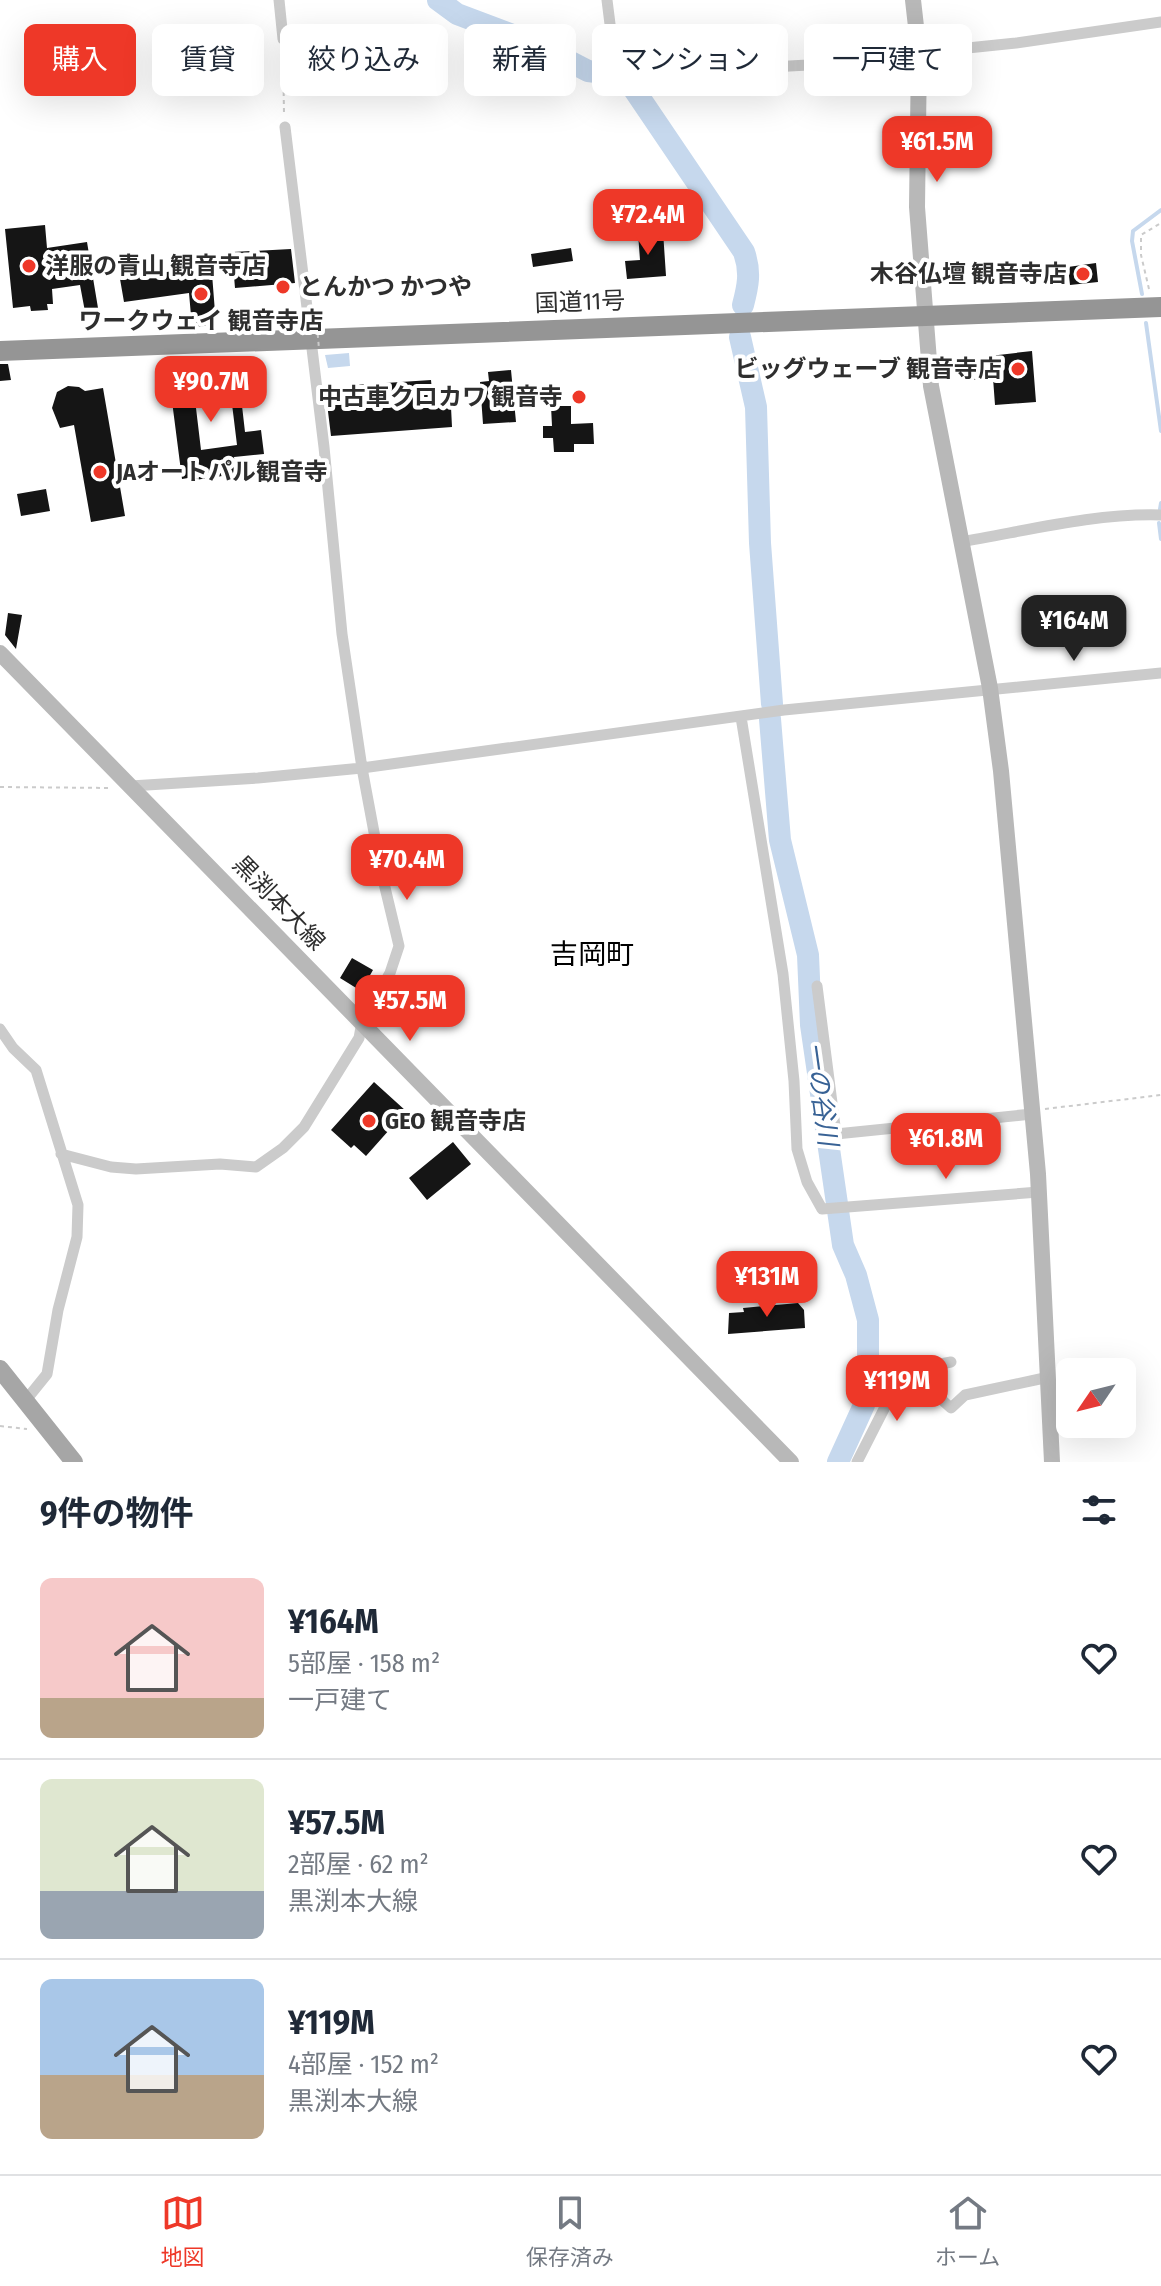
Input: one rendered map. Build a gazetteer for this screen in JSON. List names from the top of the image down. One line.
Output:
{"streets":{"highway":["国道11号"],"street":["黒渕本大線"]},"districts":["吉岡町"],"water":["一の谷川"],"places":["洋服の青山 観音寺店","木谷仏壇 観音寺店","とんかつ かつや","ワークウェイ 観音寺店","ビッグウェーブ 観音寺店","中古車クロカワ 観音寺","JAオートパル観音寺","GEO 観音寺店"],"north":"bottom left","page":{"chip":["購入","賃貸","絞り込み","新着","マンション","一戸建て"],"price":["¥61.5M","¥72.4M","¥90.7M","¥164M","¥70.4M","¥57.5M","¥61.8M","¥131M","¥119M"],"heading":"9件の物件","list":[{"name":"¥164M","note":"5部屋 · 158 m² · 一戸建て"},{"name":"¥57.5M","note":"2部屋 · 62 m² · 黒渕本大線"},{"name":"¥119M","note":"4部屋 · 152 m² · 黒渕本大線"}],"tabs":["地図","保存済み","ホーム"]}}
